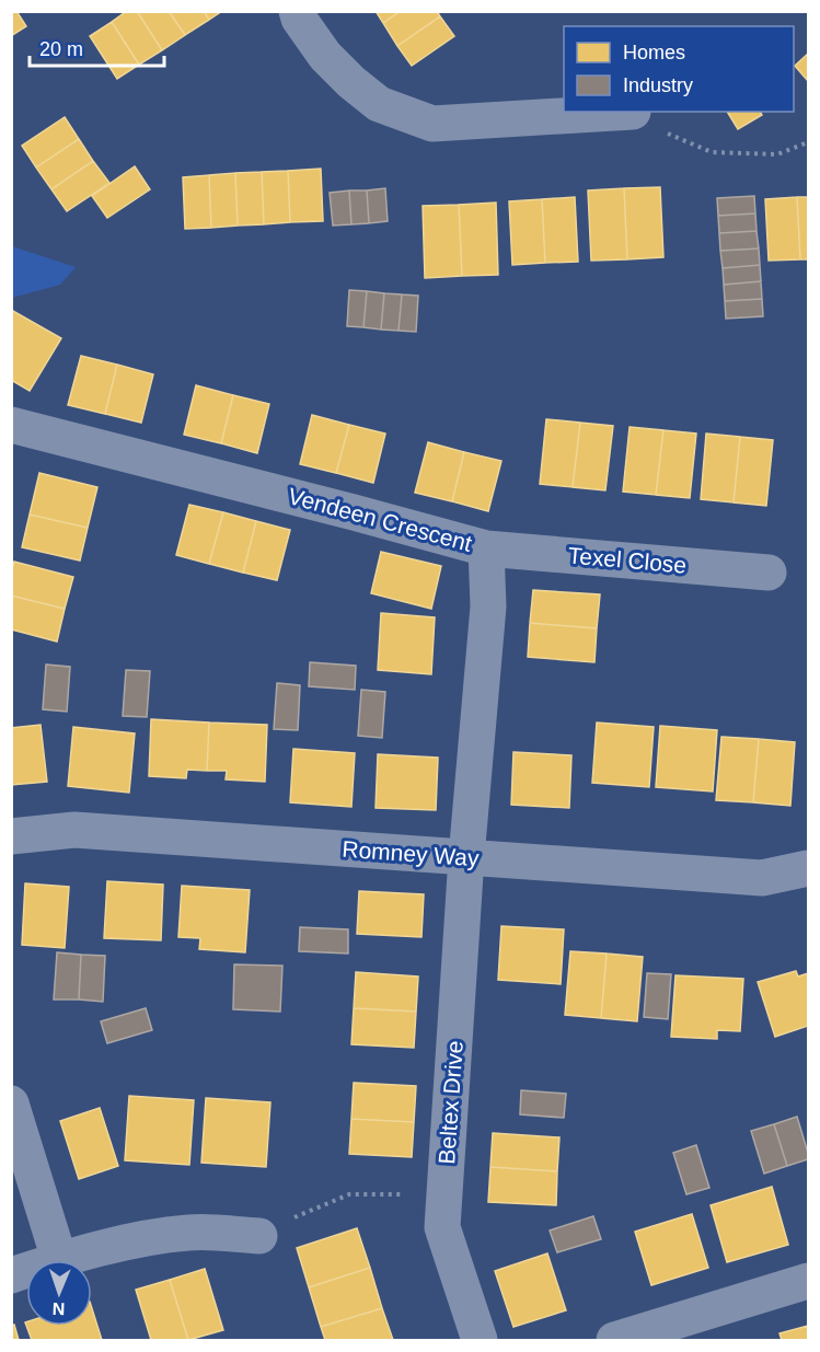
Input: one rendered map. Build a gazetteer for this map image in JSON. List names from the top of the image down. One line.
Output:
{"streets":{"street":["Vendeen Crescent","Texel Close","Romney Way","Beltex Drive"]},"crossings":[["Vendeen Crescent","Texel Close"],["Vendeen Crescent","Romney Way"],["Vendeen Crescent","Beltex Drive"],["Romney Way","Beltex Drive"]],"legend":["Homes","Industry"],"scale_bar":"20 m","north":"bottom"}
